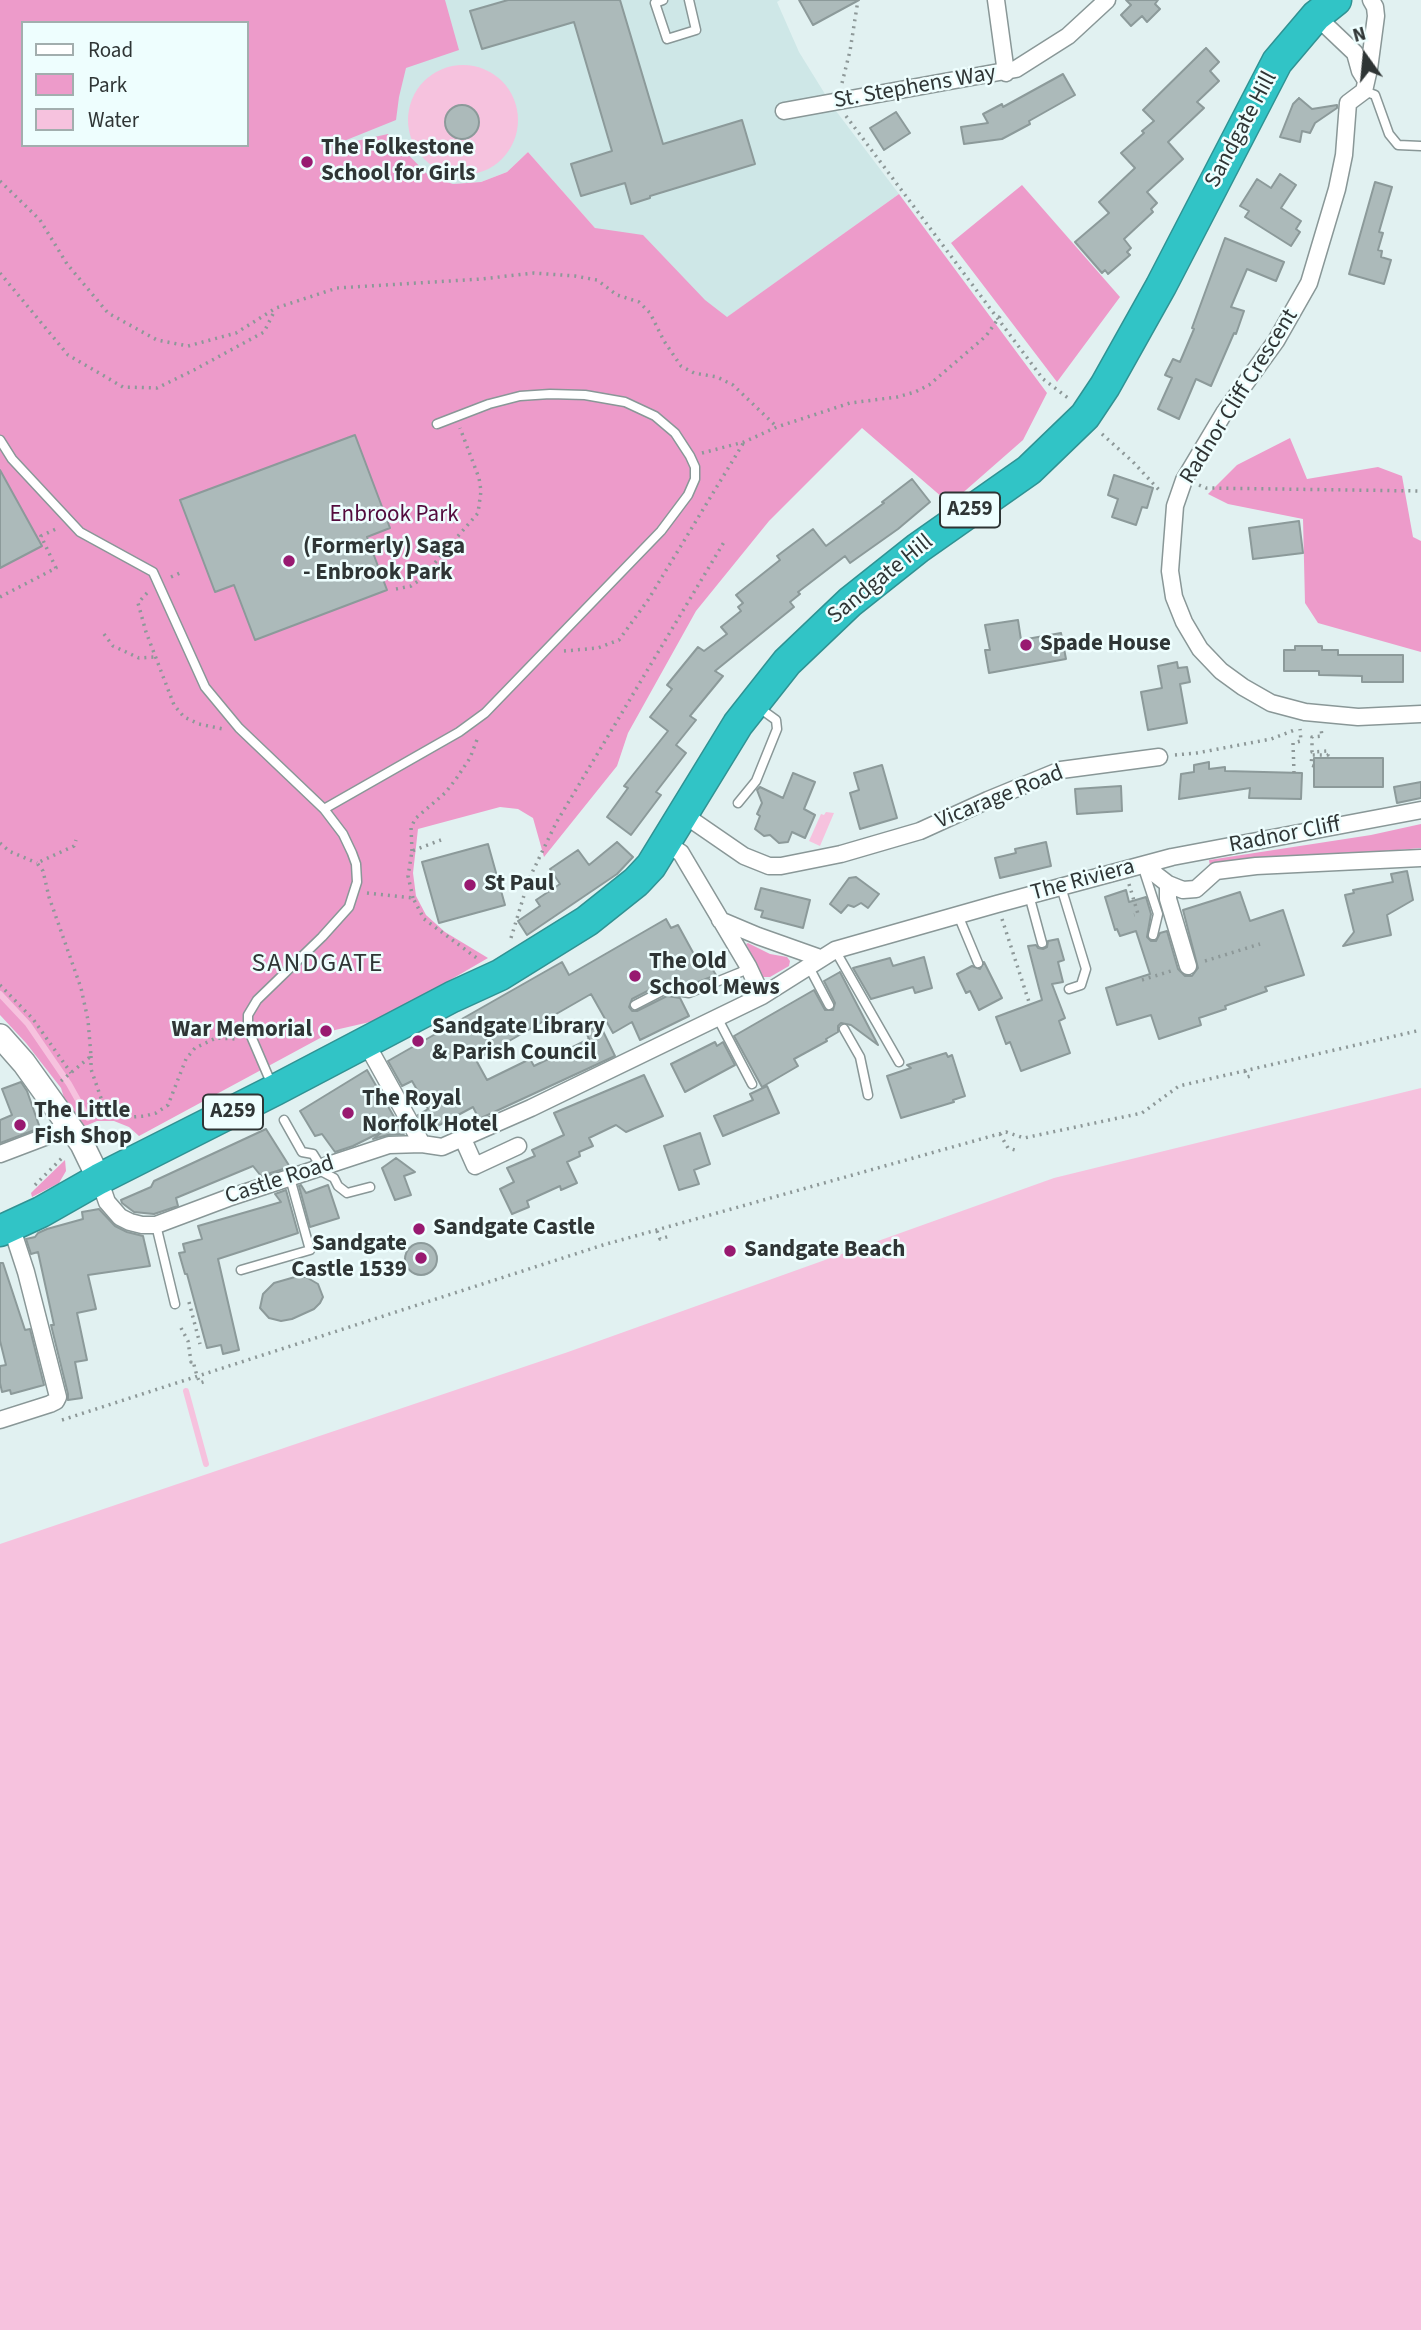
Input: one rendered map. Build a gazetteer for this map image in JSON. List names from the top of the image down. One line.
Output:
{"streets":{"highway":["Sandgate Hill","A259"],"street":["St. Stephens Way","Radnor Cliff Crescent","Vicarage Road","Radnor Cliff","The Riviera","Castle Road"]},"crossings":[["Sandgate Hill","A259"],["Sandgate Hill","Vicarage Road"],["Radnor Cliff","The Riviera"],["The Riviera","Castle Road"]],"districts":["SANDGATE"],"parks":["Enbrook Park"],"places":["The Folkestone School for Girls","(Formerly) Saga - Enbrook Park","Spade House","St Paul","The Old School Mews","War Memorial","Sandgate Library & Parish Council","The Royal Norfolk Hotel","The Little Fish Shop","Sandgate Castle","Sandgate Beach","Sandgate Castle 1539"],"legend":["Road","Park","Water"],"north":"top"}
